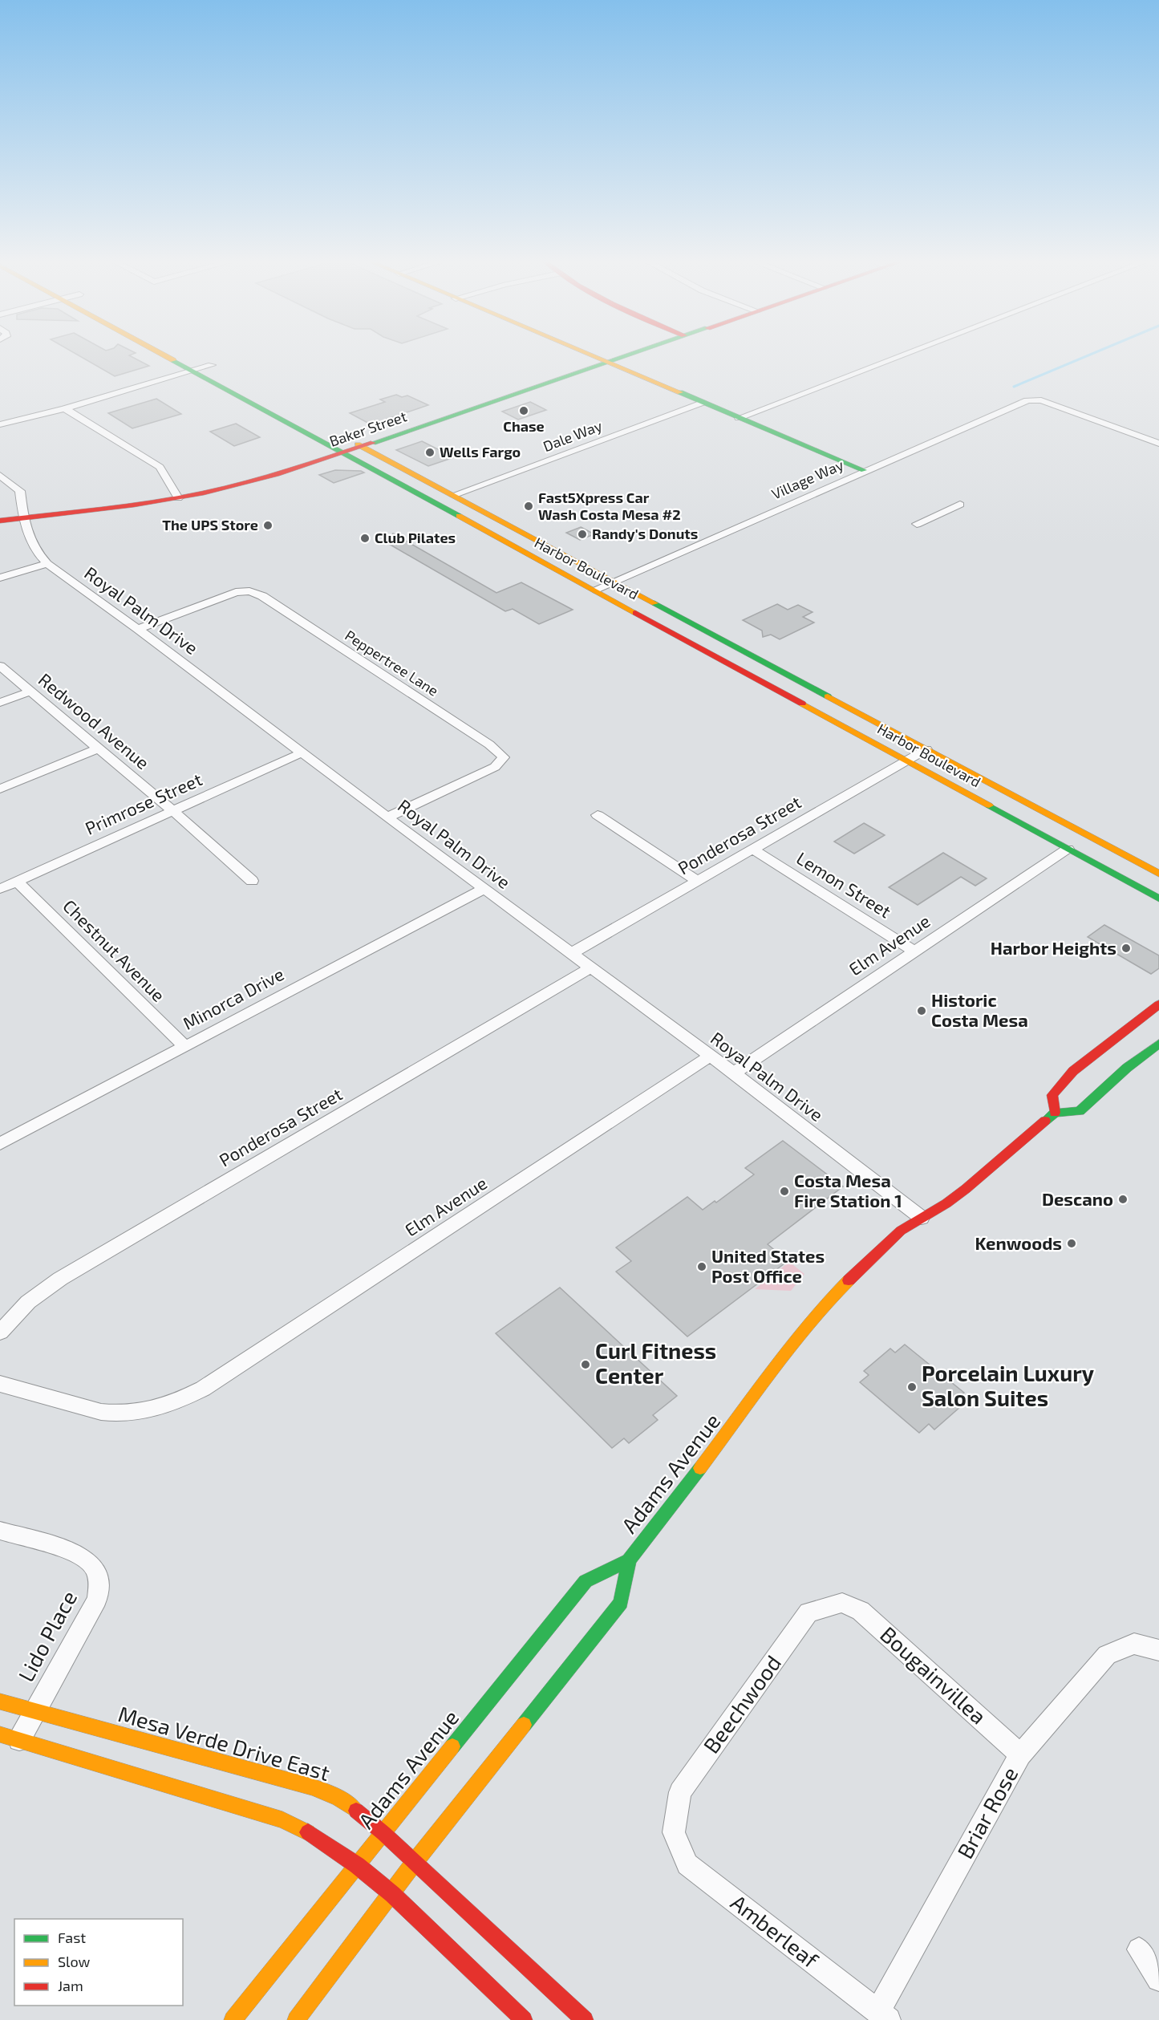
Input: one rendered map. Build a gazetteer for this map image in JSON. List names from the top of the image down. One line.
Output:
{"streets":{"main road":["Baker Street","Harbor Boulevard","Adams Avenue","Mesa Verde Drive East"],"street":["Dale Way","Village Way","Royal Palm Drive","Peppertree Lane","Redwood Avenue","Primrose Street","Ponderosa Street","Lemon Street","Elm Avenue","Chestnut Avenue","Minorca Drive","Lido Place","Bougainvillea","Beechwood","Briar Rose","Amberleaf"]},"crossings":[["Baker Street","Harbor Boulevard"],["Baker Street","Royal Palm Drive"],["Dale Way","Harbor Boulevard"],["Village Way","Harbor Boulevard"],["Harbor Boulevard","Ponderosa Street"],["Harbor Boulevard","Elm Avenue"],["Royal Palm Drive","Peppertree Lane"],["Royal Palm Drive","Primrose Street"],["Royal Palm Drive","Ponderosa Street"],["Royal Palm Drive","Elm Avenue"],["Royal Palm Drive","Minorca Drive"],["Royal Palm Drive","Adams Avenue"],["Redwood Avenue","Primrose Street"],["Primrose Street","Chestnut Avenue"],["Ponderosa Street","Lemon Street"],["Lemon Street","Elm Avenue"],["Chestnut Avenue","Minorca Drive"],["Adams Avenue","Mesa Verde Drive East"],["Lido Place","Mesa Verde Drive East"],["Bougainvillea","Beechwood"],["Bougainvillea","Briar Rose"],["Beechwood","Amberleaf"],["Briar Rose","Amberleaf"]],"places":["Chase","Wells Fargo","Fast5Xpress Car Wash Costa Mesa #2","The UPS Store","Randy's Donuts","Club Pilates","Harbor Heights","Historic Costa Mesa","Costa Mesa Fire Station 1","Descano","Kenwoods","United States Post Office","Curl Fitness Center","Porcelain Luxury Salon Suites"],"legend":["Fast","Slow","Jam"]}
